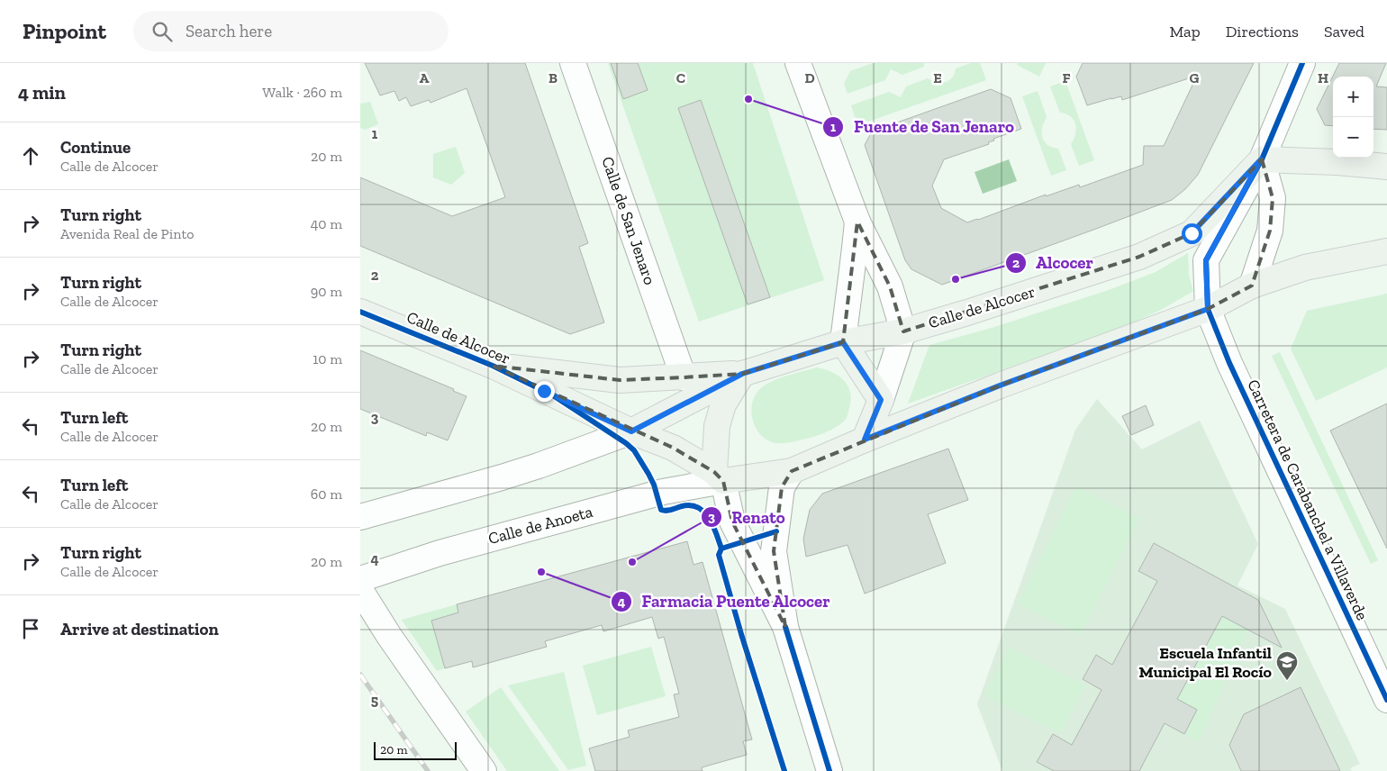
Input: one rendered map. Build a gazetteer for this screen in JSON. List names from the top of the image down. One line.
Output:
{"streets":{"main road":["Calle de Alcocer"],"street":["Calle de San Jenaro","Carretera de Carabanchel a Villaverde","Calle de Anoeta"]},"crossings":[["Calle de San Jenaro","Calle de Alcocer"],["Calle de Alcocer","Carretera de Carabanchel a Villaverde"],["Calle de Alcocer","Calle de Anoeta"]],"places":{"other":["Fuente de San Jenaro","Alcocer","Renato","Farmacia Puente Alcocer"],"school or university":["Escuela Infantil Municipal El Rocío"]},"scale_bar":"20 m","page":{"header":"Pinpoint","search":"Search here","nav":["Map","Directions","Saved"],"heading":["4 min","Walk · 260 m"],"map_buttons":["+","−"],"list":[["Continue","Calle de Alcocer","20 m"],["Turn right","Avenida Real de Pinto","40 m"],["Turn right","Calle de Alcocer","90 m"],["Turn right","Calle de Alcocer","10 m"],["Turn left","Calle de Alcocer","20 m"],["Turn left","Calle de Alcocer","60 m"],["Turn right","Calle de Alcocer","20 m"],"Arrive at destination"],"scale":"20 m"},"grid":{"columns":["A","B","C","D","E","F","G","H"],"rows":["1","2","3","4","5"]}}
